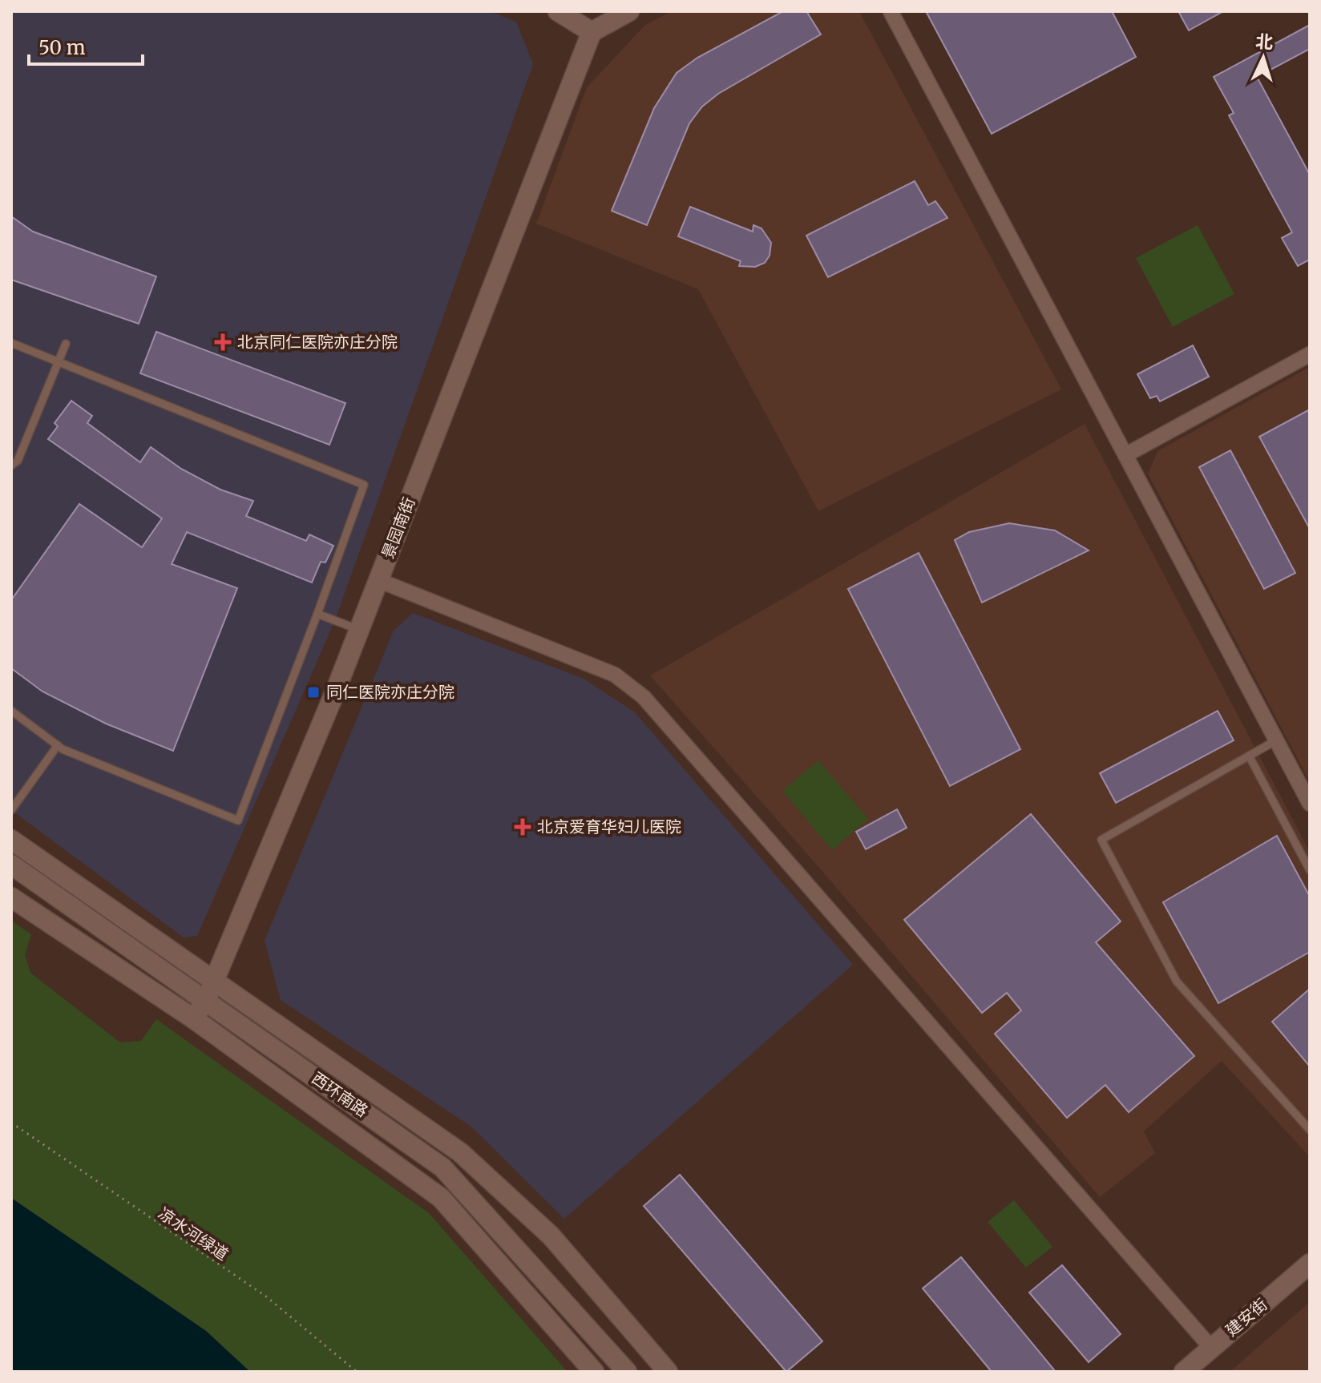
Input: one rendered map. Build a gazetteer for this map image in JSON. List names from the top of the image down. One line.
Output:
{"streets":{"street":["景园南街","西环南路","建安街"],"path":["凉水河绿道"]},"crossings":[["景园南街","西环南路"]],"places":{"health":["北京同仁医院亦庄分院","北京爱育华妇儿医院"],"transit":["同仁医院亦庄分院"]},"scale_bar":"50 m","north":"top"}
